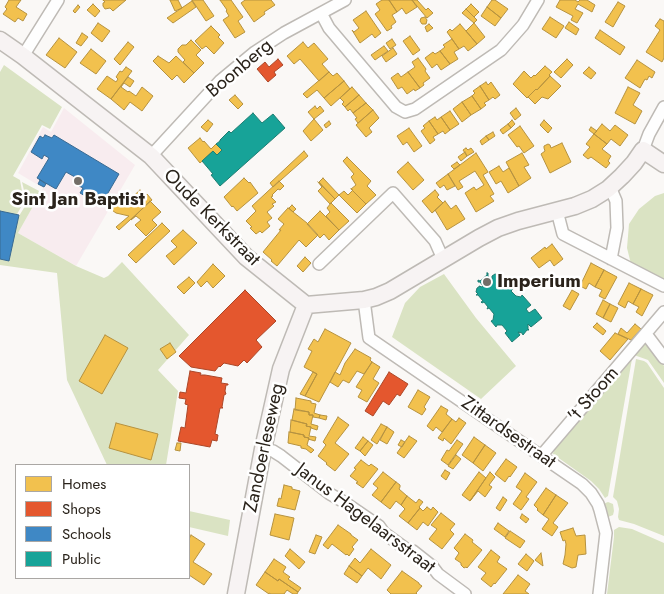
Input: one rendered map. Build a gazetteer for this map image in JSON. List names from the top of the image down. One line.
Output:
{"streets":{"street":["Boonberg","Oude Kerkstraat","'t Stoom","Zittardsestraat","Zandoerleseweg","Janus Hagelaarsstraat"]},"crossings":[["Boonberg","Oude Kerkstraat"],["Oude Kerkstraat","Zandoerleseweg"],["'t Stoom","Zittardsestraat"],["Zandoerleseweg","Janus Hagelaarsstraat"]],"places":["Sint Jan Baptist","Imperium"],"legend":["Homes","Shops","Schools","Public"]}
